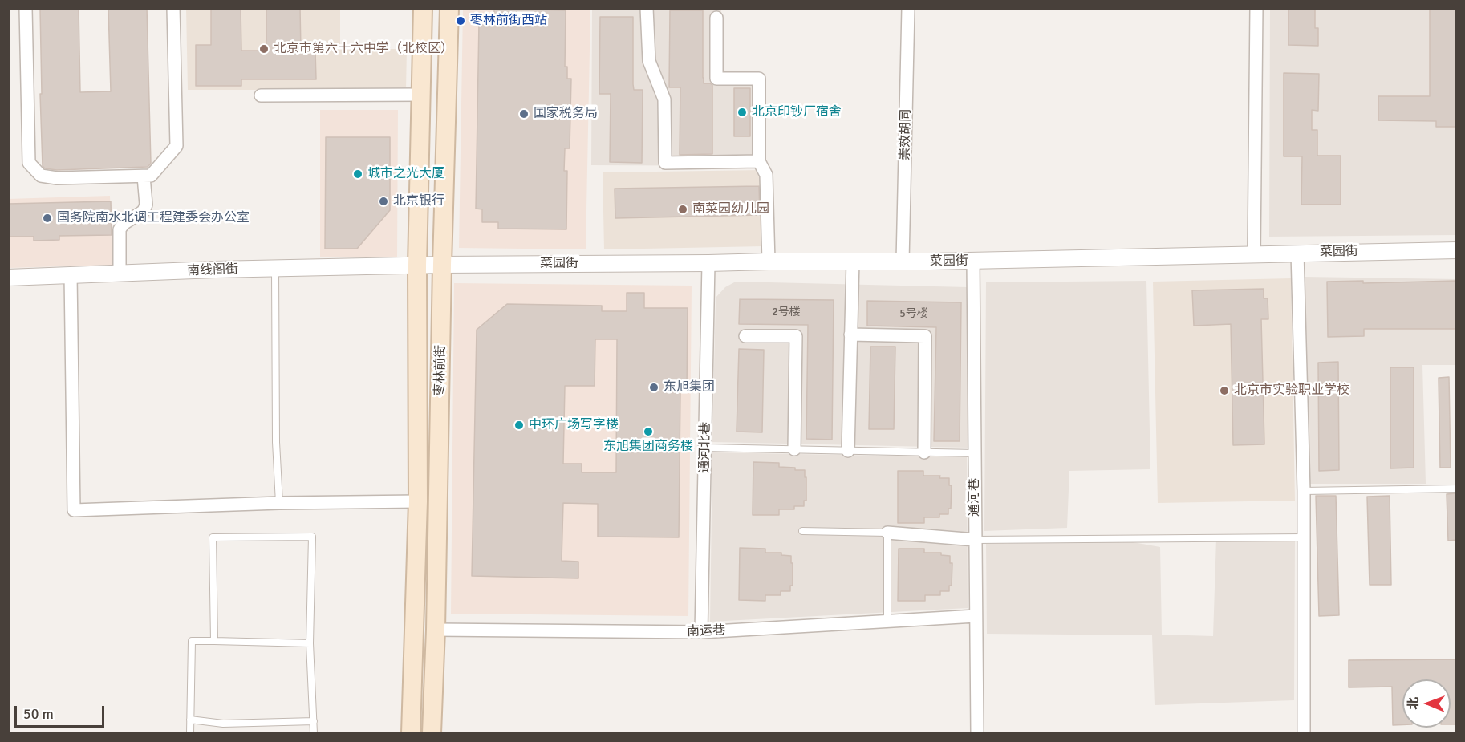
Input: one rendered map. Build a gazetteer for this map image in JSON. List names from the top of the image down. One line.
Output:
{"streets":{"main road":["枣林前街"],"street":["崇效胡同","菜园街","南线阁街","通河北巷","通河巷","南运巷"]},"crossings":[["崇效胡同","菜园街"],["菜园街","南线阁街"],["菜园街","枣林前街"],["菜园街","通河北巷"],["菜园街","通河巷"],["南线阁街","枣林前街"],["枣林前街","南运巷"],["通河北巷","南运巷"],["通河巷","南运巷"]],"places":["枣林前街西站","北京市第六十六中学（北校区）","北京印钞厂宿舍","国家税务局","城市之光大厦","北京银行","南菜园幼儿园","国务院南水北调工程建委会办公室","东旭集团","北京市实验职业学校","中环广场写字楼","东旭集团商务楼"],"house_numbers":["2号楼","5号楼"],"scale_bar":"50 m","north":"left"}
